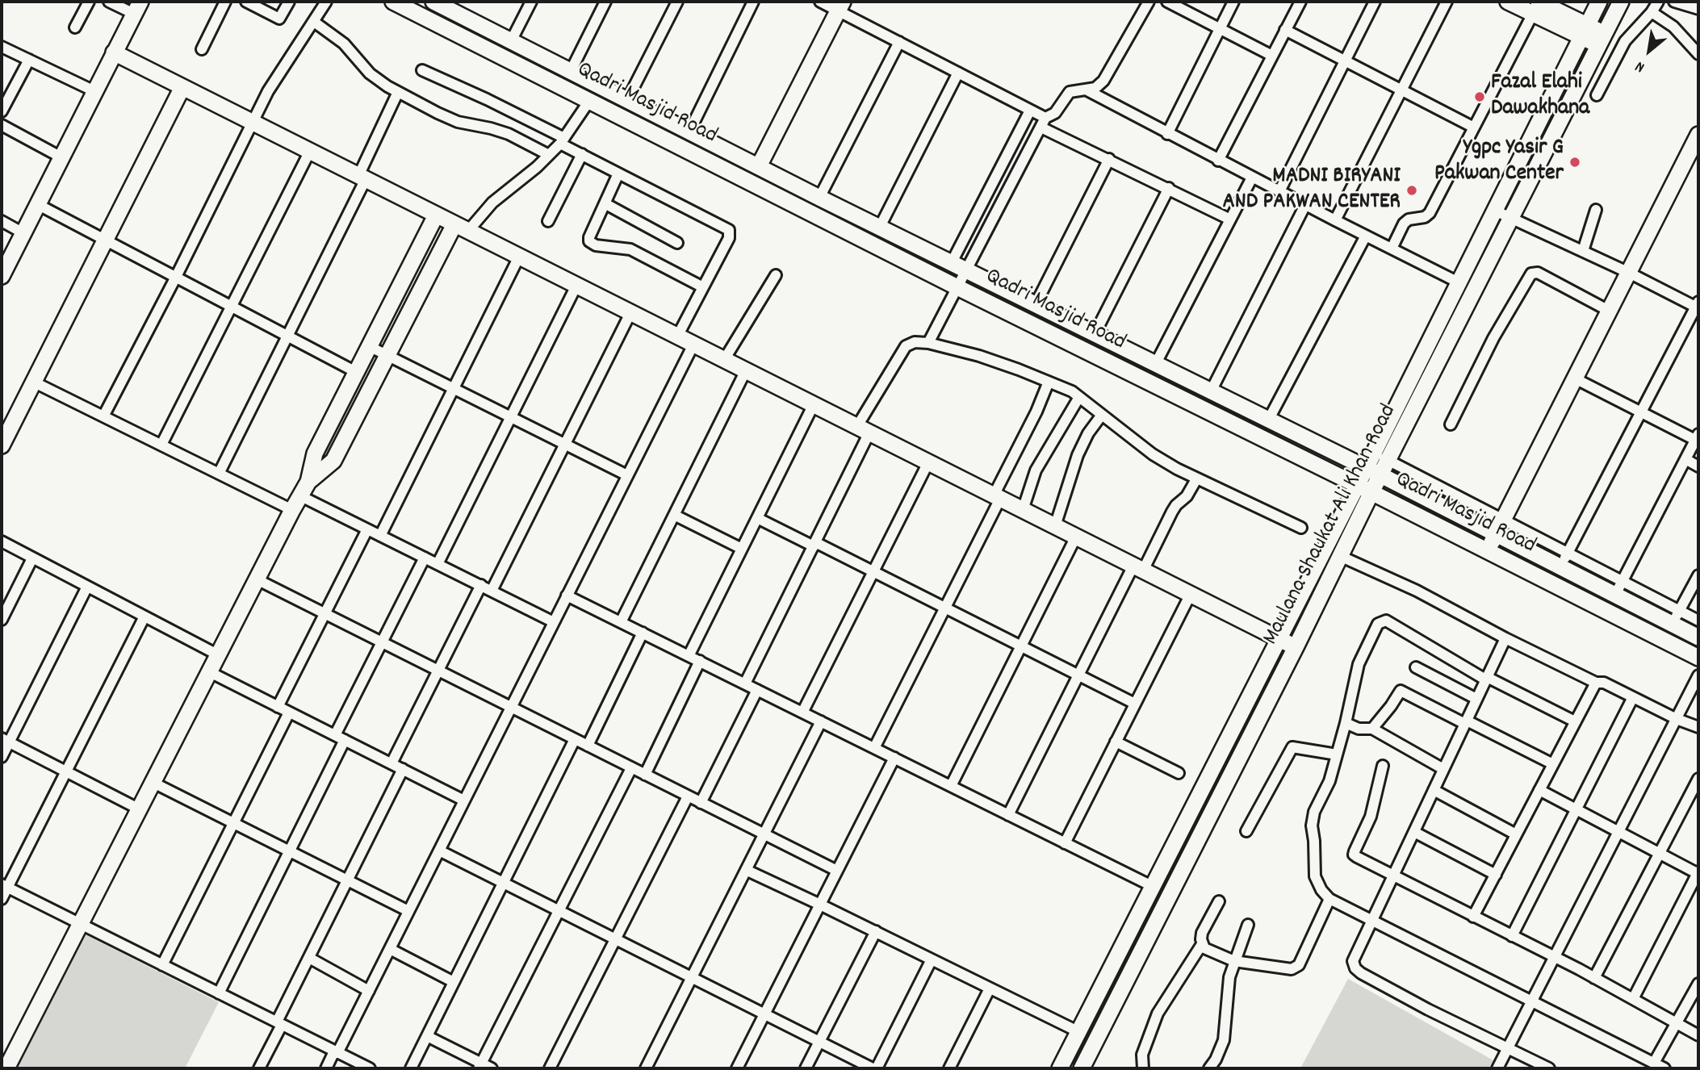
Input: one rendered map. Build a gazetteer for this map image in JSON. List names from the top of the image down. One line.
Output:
{"streets":{"street":["Qadri Masjid Road","Maulana Shaukat Ali Khan Road"]},"crossings":[["Qadri Masjid Road","Maulana Shaukat Ali Khan Road"]],"places":["Fazal Elahi Dawakhana","Ygpc Yasir G Pakwan Center","MADNI BIRYANI AND PAKWAN CENTER"],"north":"bottom left"}
